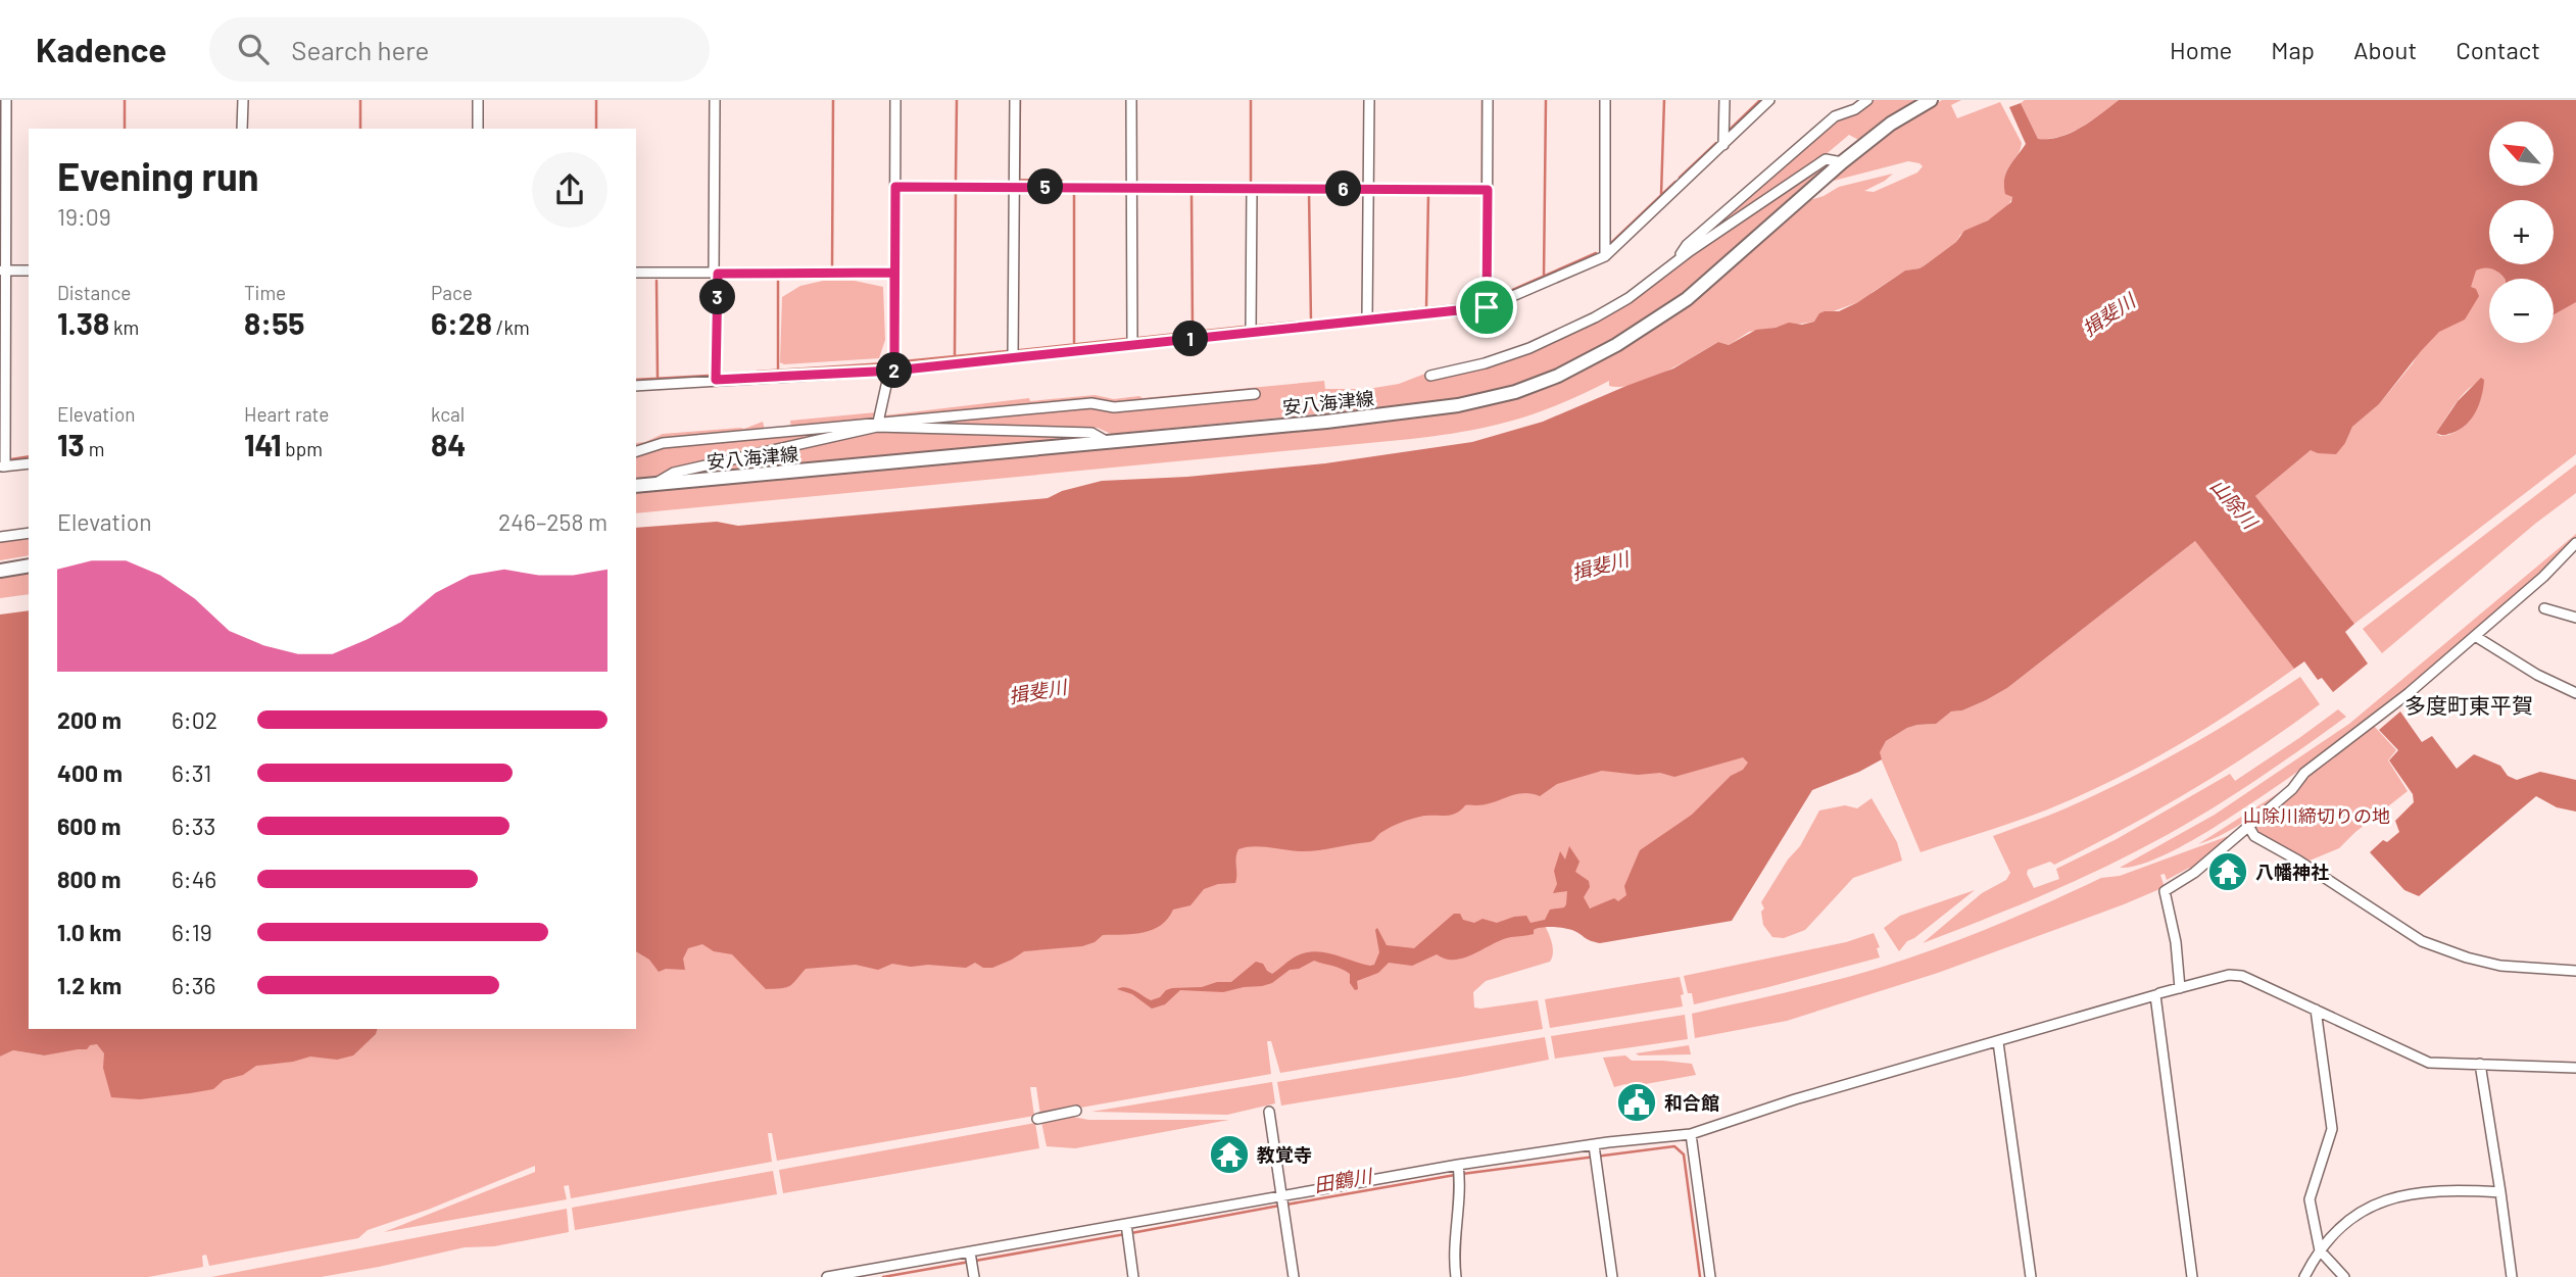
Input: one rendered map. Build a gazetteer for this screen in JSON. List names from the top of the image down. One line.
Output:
{"streets":{"main road":["安八海津線"]},"districts":["多度町東平賀"],"water":["揖斐川","山除川","田鶴川"],"parks":["山除川締切りの地"],"places":{"temple":["八幡神社","教覚寺"],"public building":["和合館"]},"north":"top left","page":{"header":"Kadence","search":"Search here","nav":["Home","Map","About","Contact"],"map_buttons":["+","−"],"heading":["Evening run","19:09"],"pins":["5","6","3","1","2"],"stats":[["Distance","1.38 km"],["Time","8:55"],["Pace","6:28 /km"],["Elevation","13 m"],["Heart rate","141 bpm"],["kcal","84"]],"chart":["Elevation","246–258 m"],"list":[{"name":"200 m","note":"6:02"},{"name":"400 m","note":"6:31"},{"name":"600 m","note":"6:33"},{"name":"800 m","note":"6:46"},{"name":"1.0 km","note":"6:19"},{"name":"1.2 km","note":"6:36"}]}}
